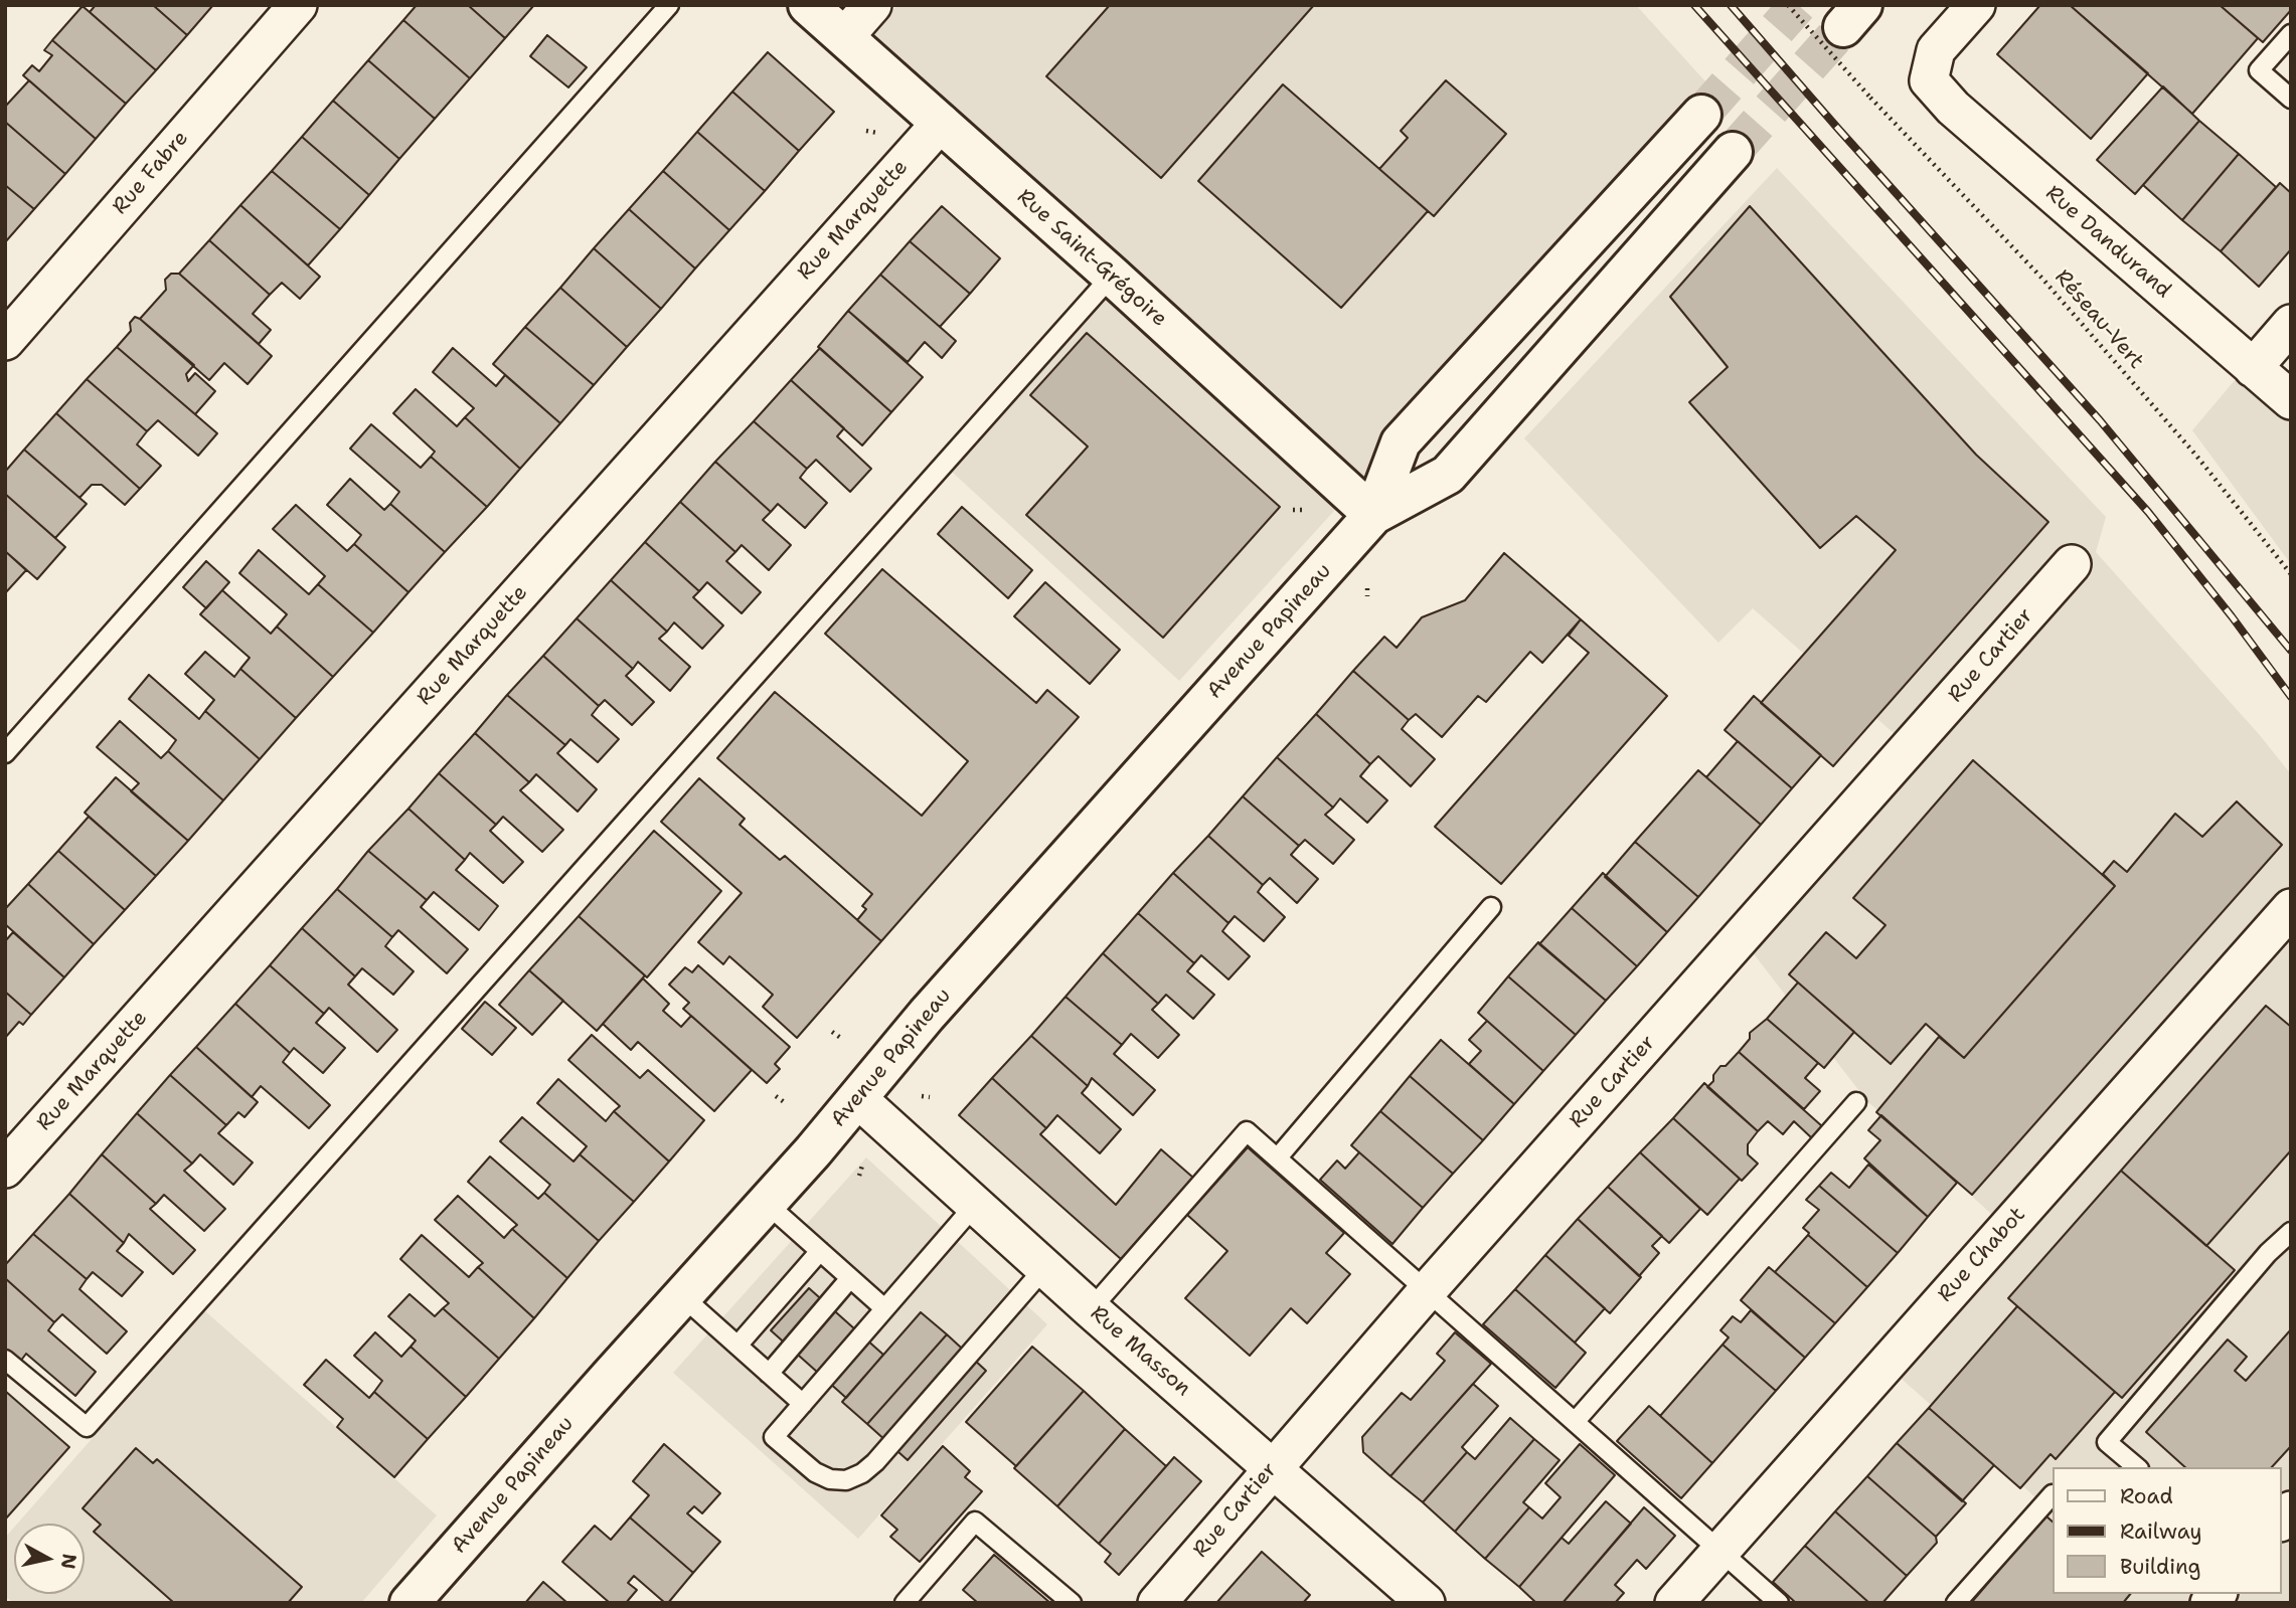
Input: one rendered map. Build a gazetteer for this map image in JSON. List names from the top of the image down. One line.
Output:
{"streets":{"main road":["Rue Saint-Grégoire","Avenue Papineau"],"street":["Rue Fabre","Rue Marquette","Rue Dandurand","Rue Cartier","Rue Chabot","Rue Masson"],"path":["Réseau-Vert"]},"crossings":[["Rue Marquette","Rue Saint-Grégoire"],["Rue Saint-Grégoire","Avenue Papineau"],["Avenue Papineau","Rue Masson"],["Rue Cartier","Rue Masson"]],"legend":["Road","Railway","Building"],"north":"right"}
